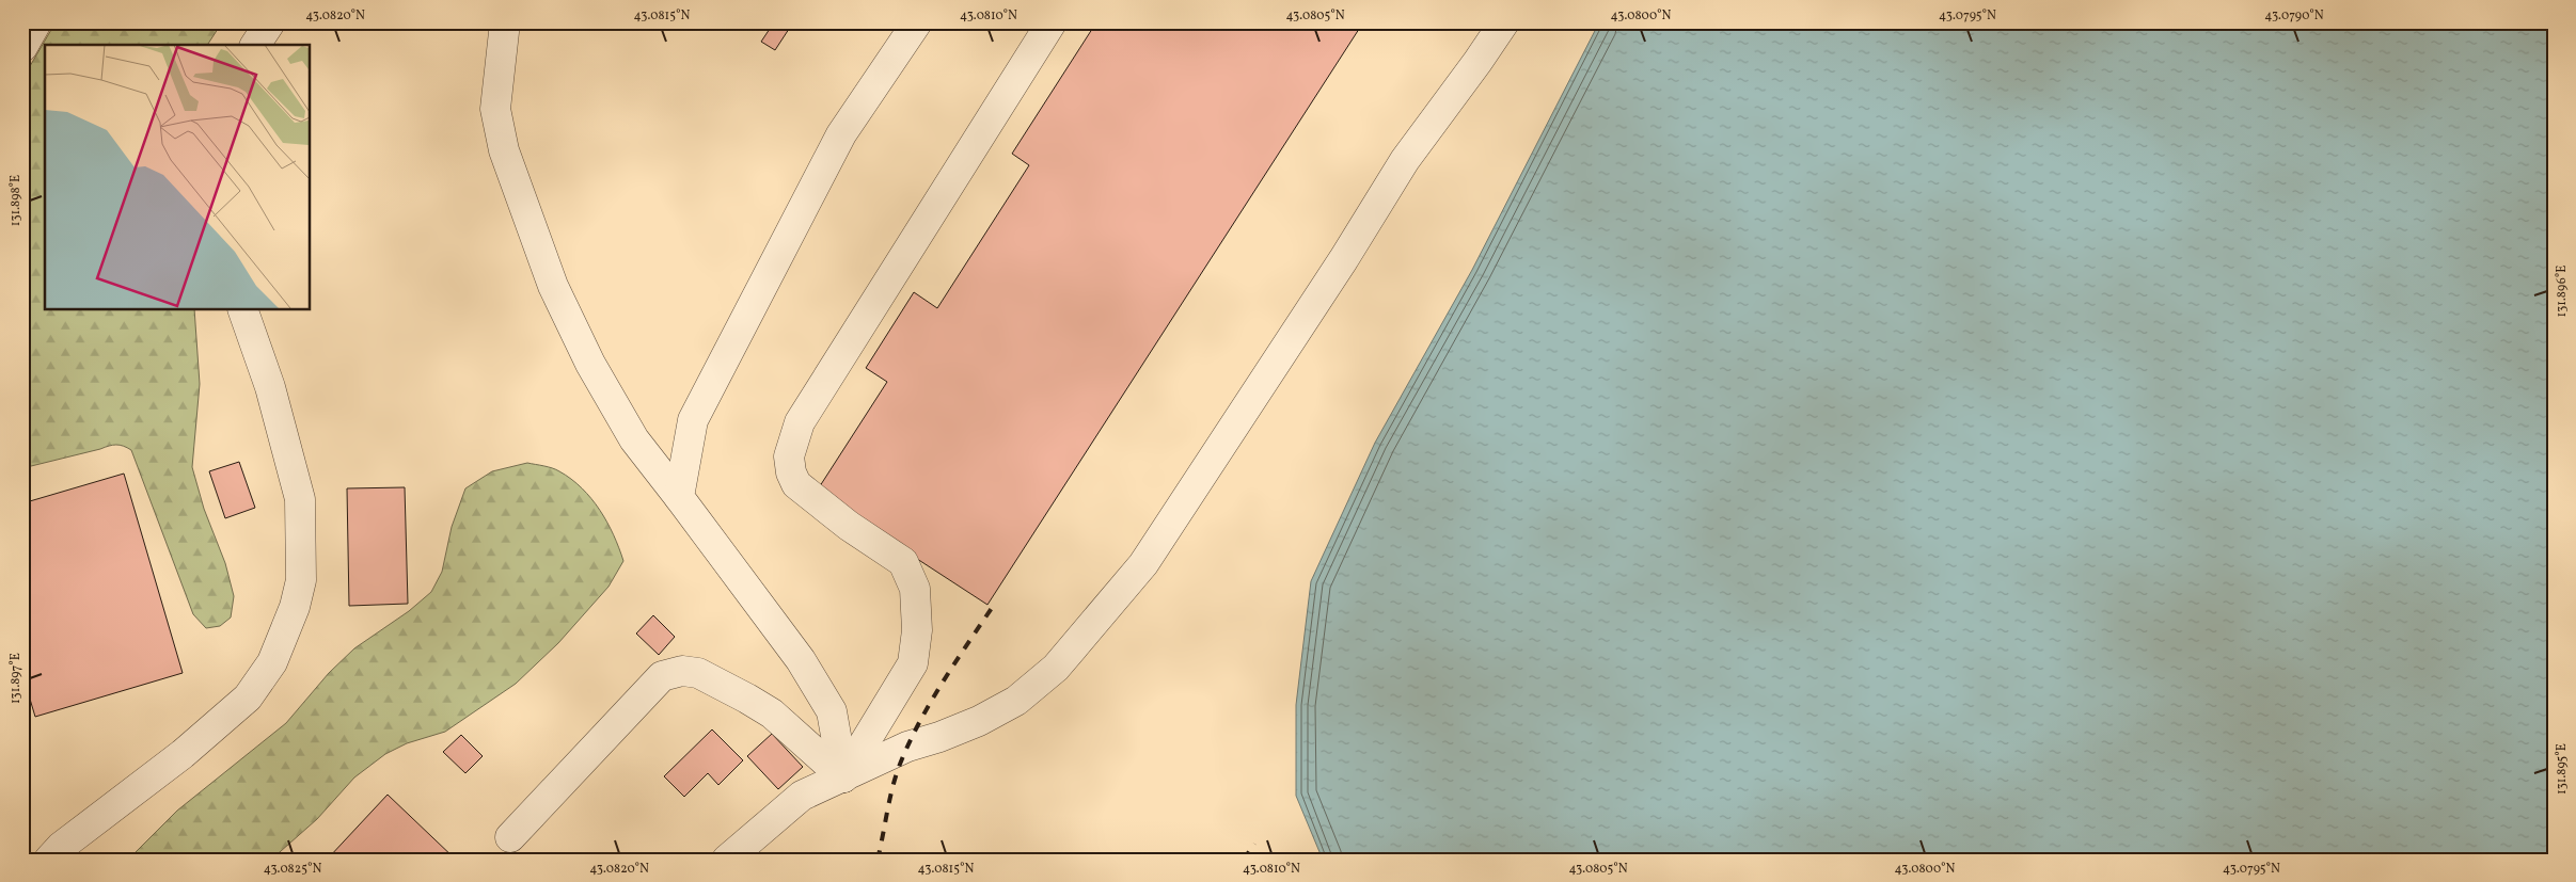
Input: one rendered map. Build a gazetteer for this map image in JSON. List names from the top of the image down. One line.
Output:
{"coordinates":["43.0820°N","43.0815°N","43.0810°N","43.0805°N","43.0800°N","43.0795°N","43.0790°N","131.898°E","131.896°E","131.897°E","131.895°E","43.0825°N"]}
